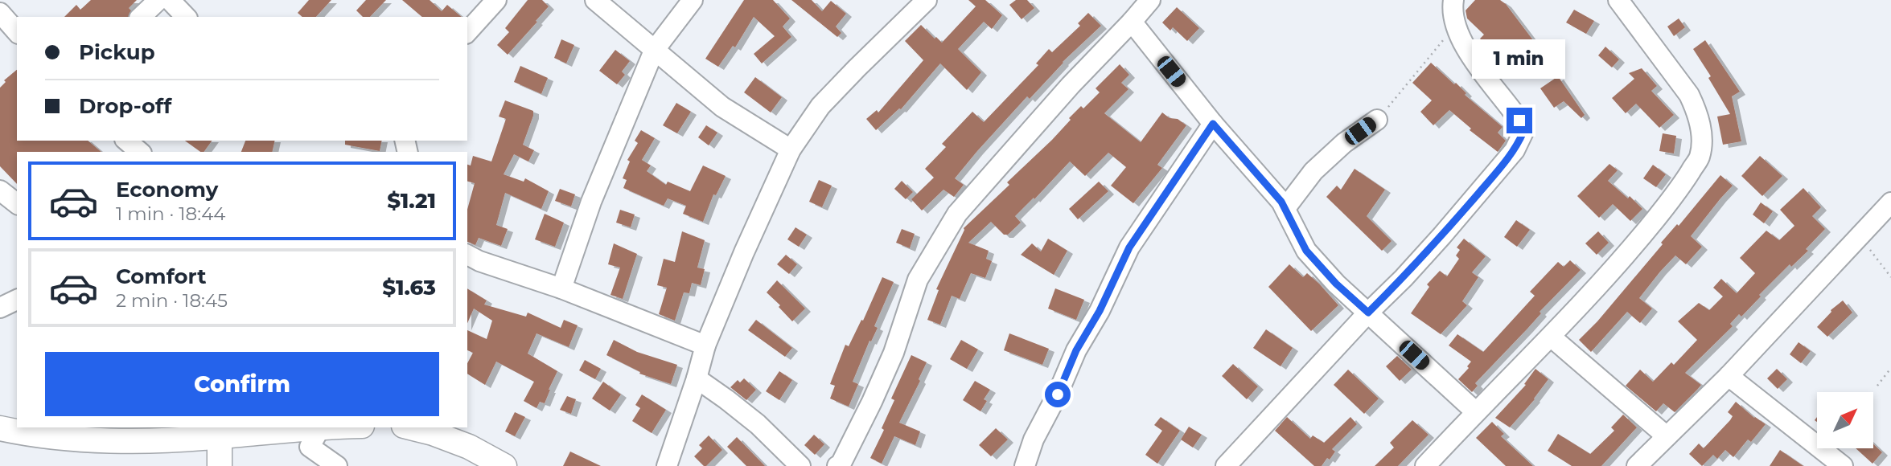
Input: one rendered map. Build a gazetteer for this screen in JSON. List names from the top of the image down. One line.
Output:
{"north":"top right","page":{"banner":["Pickup","Drop-off"],"bubble":"1 min","list":[{"name":"Economy","note":"1 min · 18:44","value":"$1.21"},{"name":"Comfort","note":"2 min · 18:45","value":"$1.63"}],"buttons":"Confirm"}}
